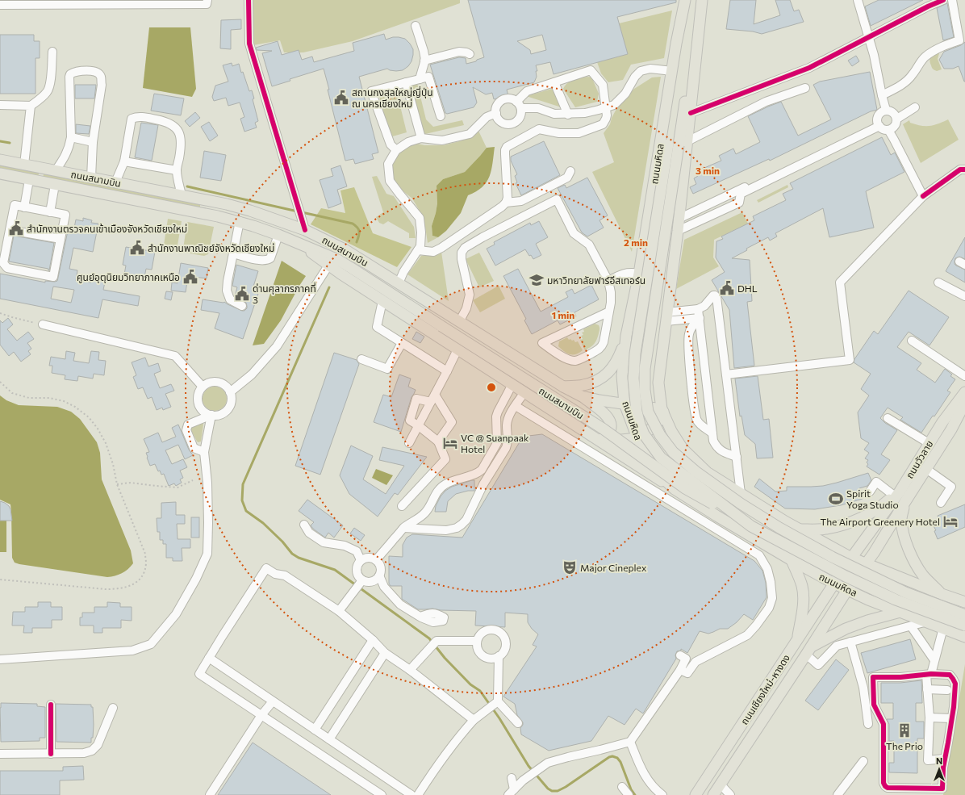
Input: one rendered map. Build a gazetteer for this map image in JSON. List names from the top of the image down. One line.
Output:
{"streets":{"main road":["ถนนมหิดล","ถนนสนามบิน","ถนนวัวลาย","ถนนเชียงใหม่-หางดง"]},"crossings":[["ถนนมหิดล","ถนนสนามบิน"],["ถนนมหิดล","ถนนวัวลาย"],["ถนนมหิดล","ถนนเชียงใหม่-หางดง"],["ถนนวัวลาย","ถนนเชียงใหม่-หางดง"]],"places":{"public building":["สถานกงสุลใหญ่ญี่ปุ่น ณ นครเชียงใหม่","สำนักงานตรวจคนเข้าเมืองจังหวัดเชียงใหม่","สำนักงานพาณิชย์จังหวัดเชียงใหม่","ศูนย์อุตุนิยมวิทยาภาคเหนือ","DHL","ด่านศุลากรภาคที่ 3"],"school or university":["มหาวิทยาลัยฟาร์อีสเทอร์น"],"hotel":["VC @ Suanpaak Hotel","The Airport Greenery Hotel"],"sports":["Spirit Yoga Studio"],"theatre":["Major Cineplex"],"building":["The Prio"]},"north":"top","rings":["3 min","2 min","1 min"]}
